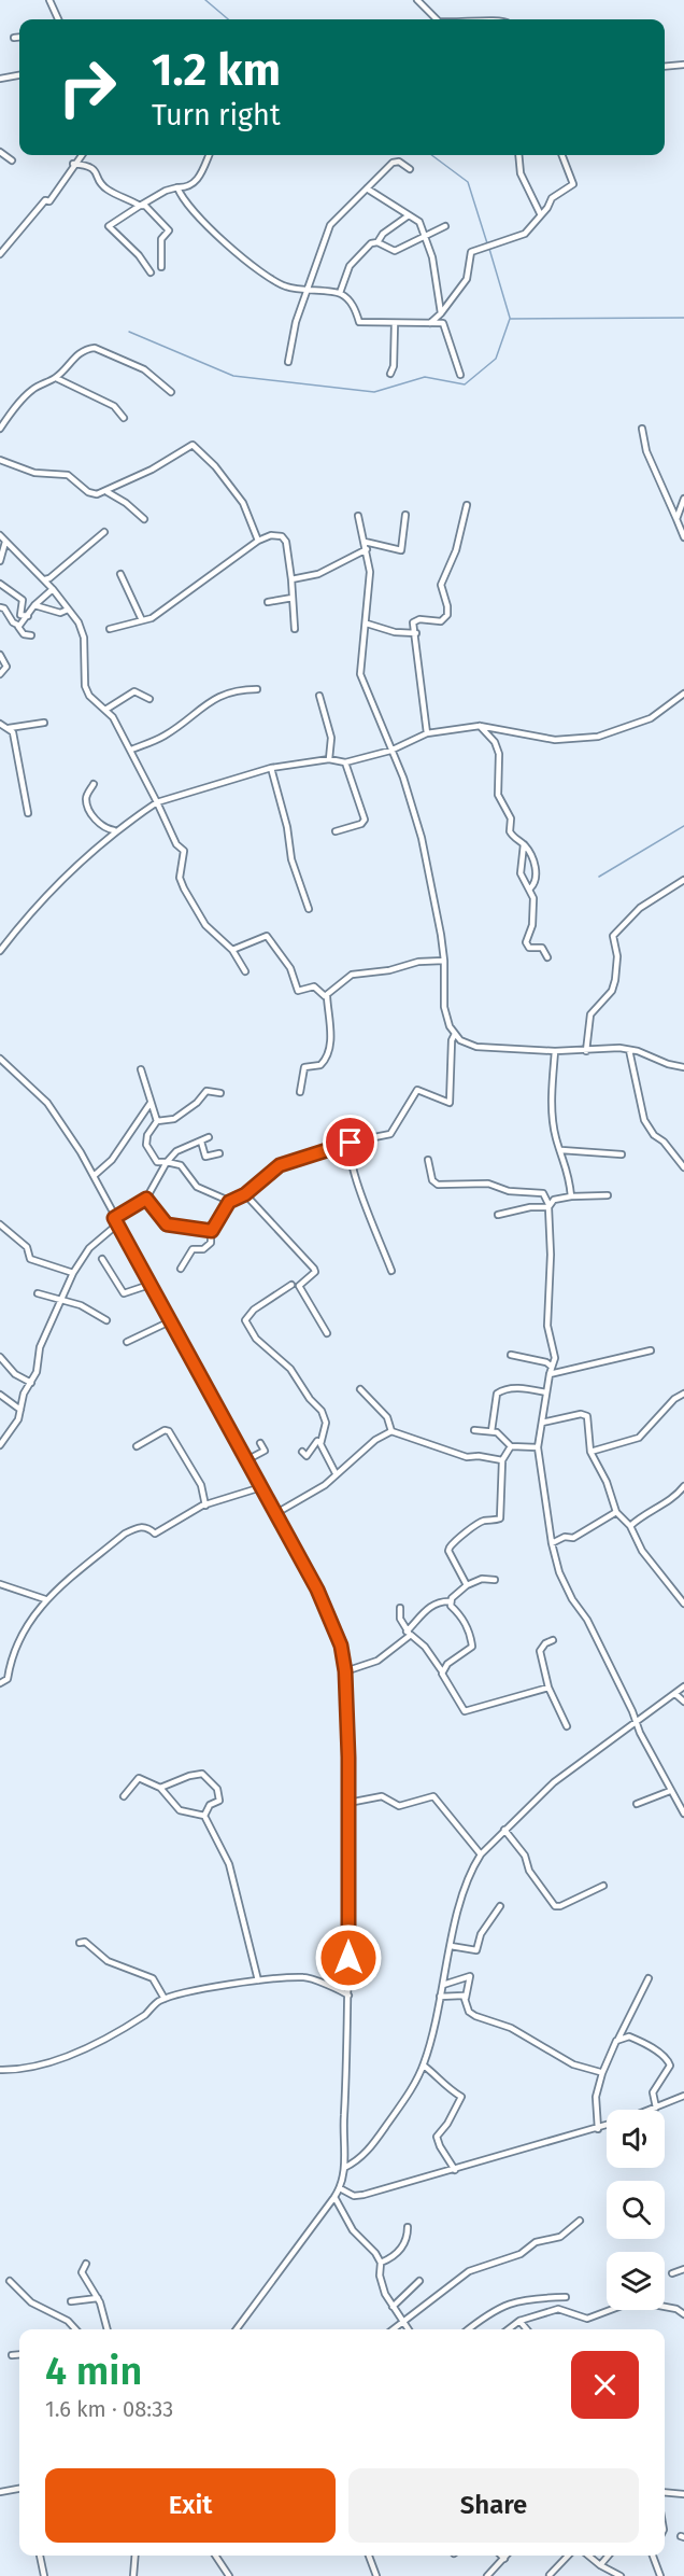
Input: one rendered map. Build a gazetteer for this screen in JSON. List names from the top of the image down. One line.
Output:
{"page":{"turn":["1.2 km","Turn right"],"heading":["4 min","1.6 km · 08:33"],"buttons":["Exit","Share"]}}
